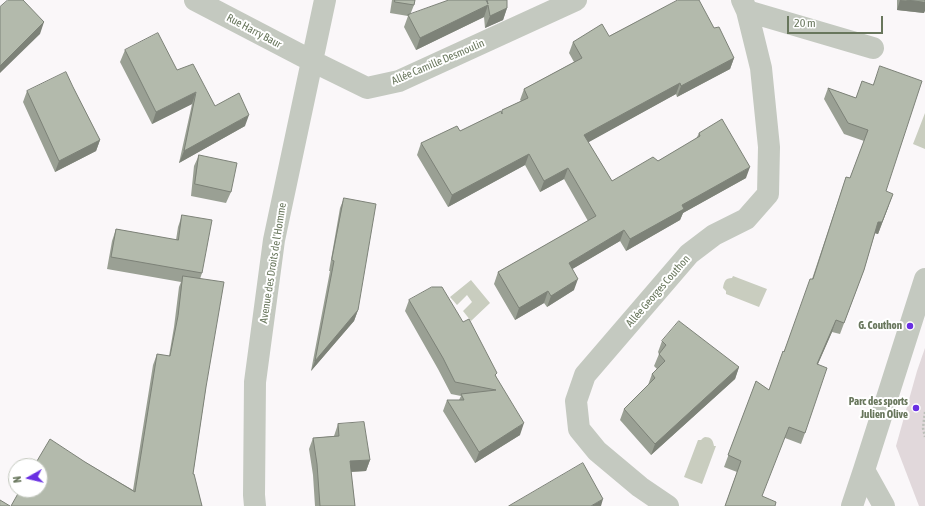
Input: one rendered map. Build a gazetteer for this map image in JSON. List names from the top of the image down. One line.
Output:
{"streets":{"street":["Rue Harry Baur","Allée Camille Desmoulin","Avenue des Droits de l'Homme","Allée Georges Couthon"]},"crossings":[["Rue Harry Baur","Allée Camille Desmoulin"],["Rue Harry Baur","Avenue des Droits de l'Homme"],["Allée Camille Desmoulin","Avenue des Droits de l'Homme"]],"places":["G. Couthon","Parc des sports Julien Olive"],"scale_bar":"20 m","north":"left"}
